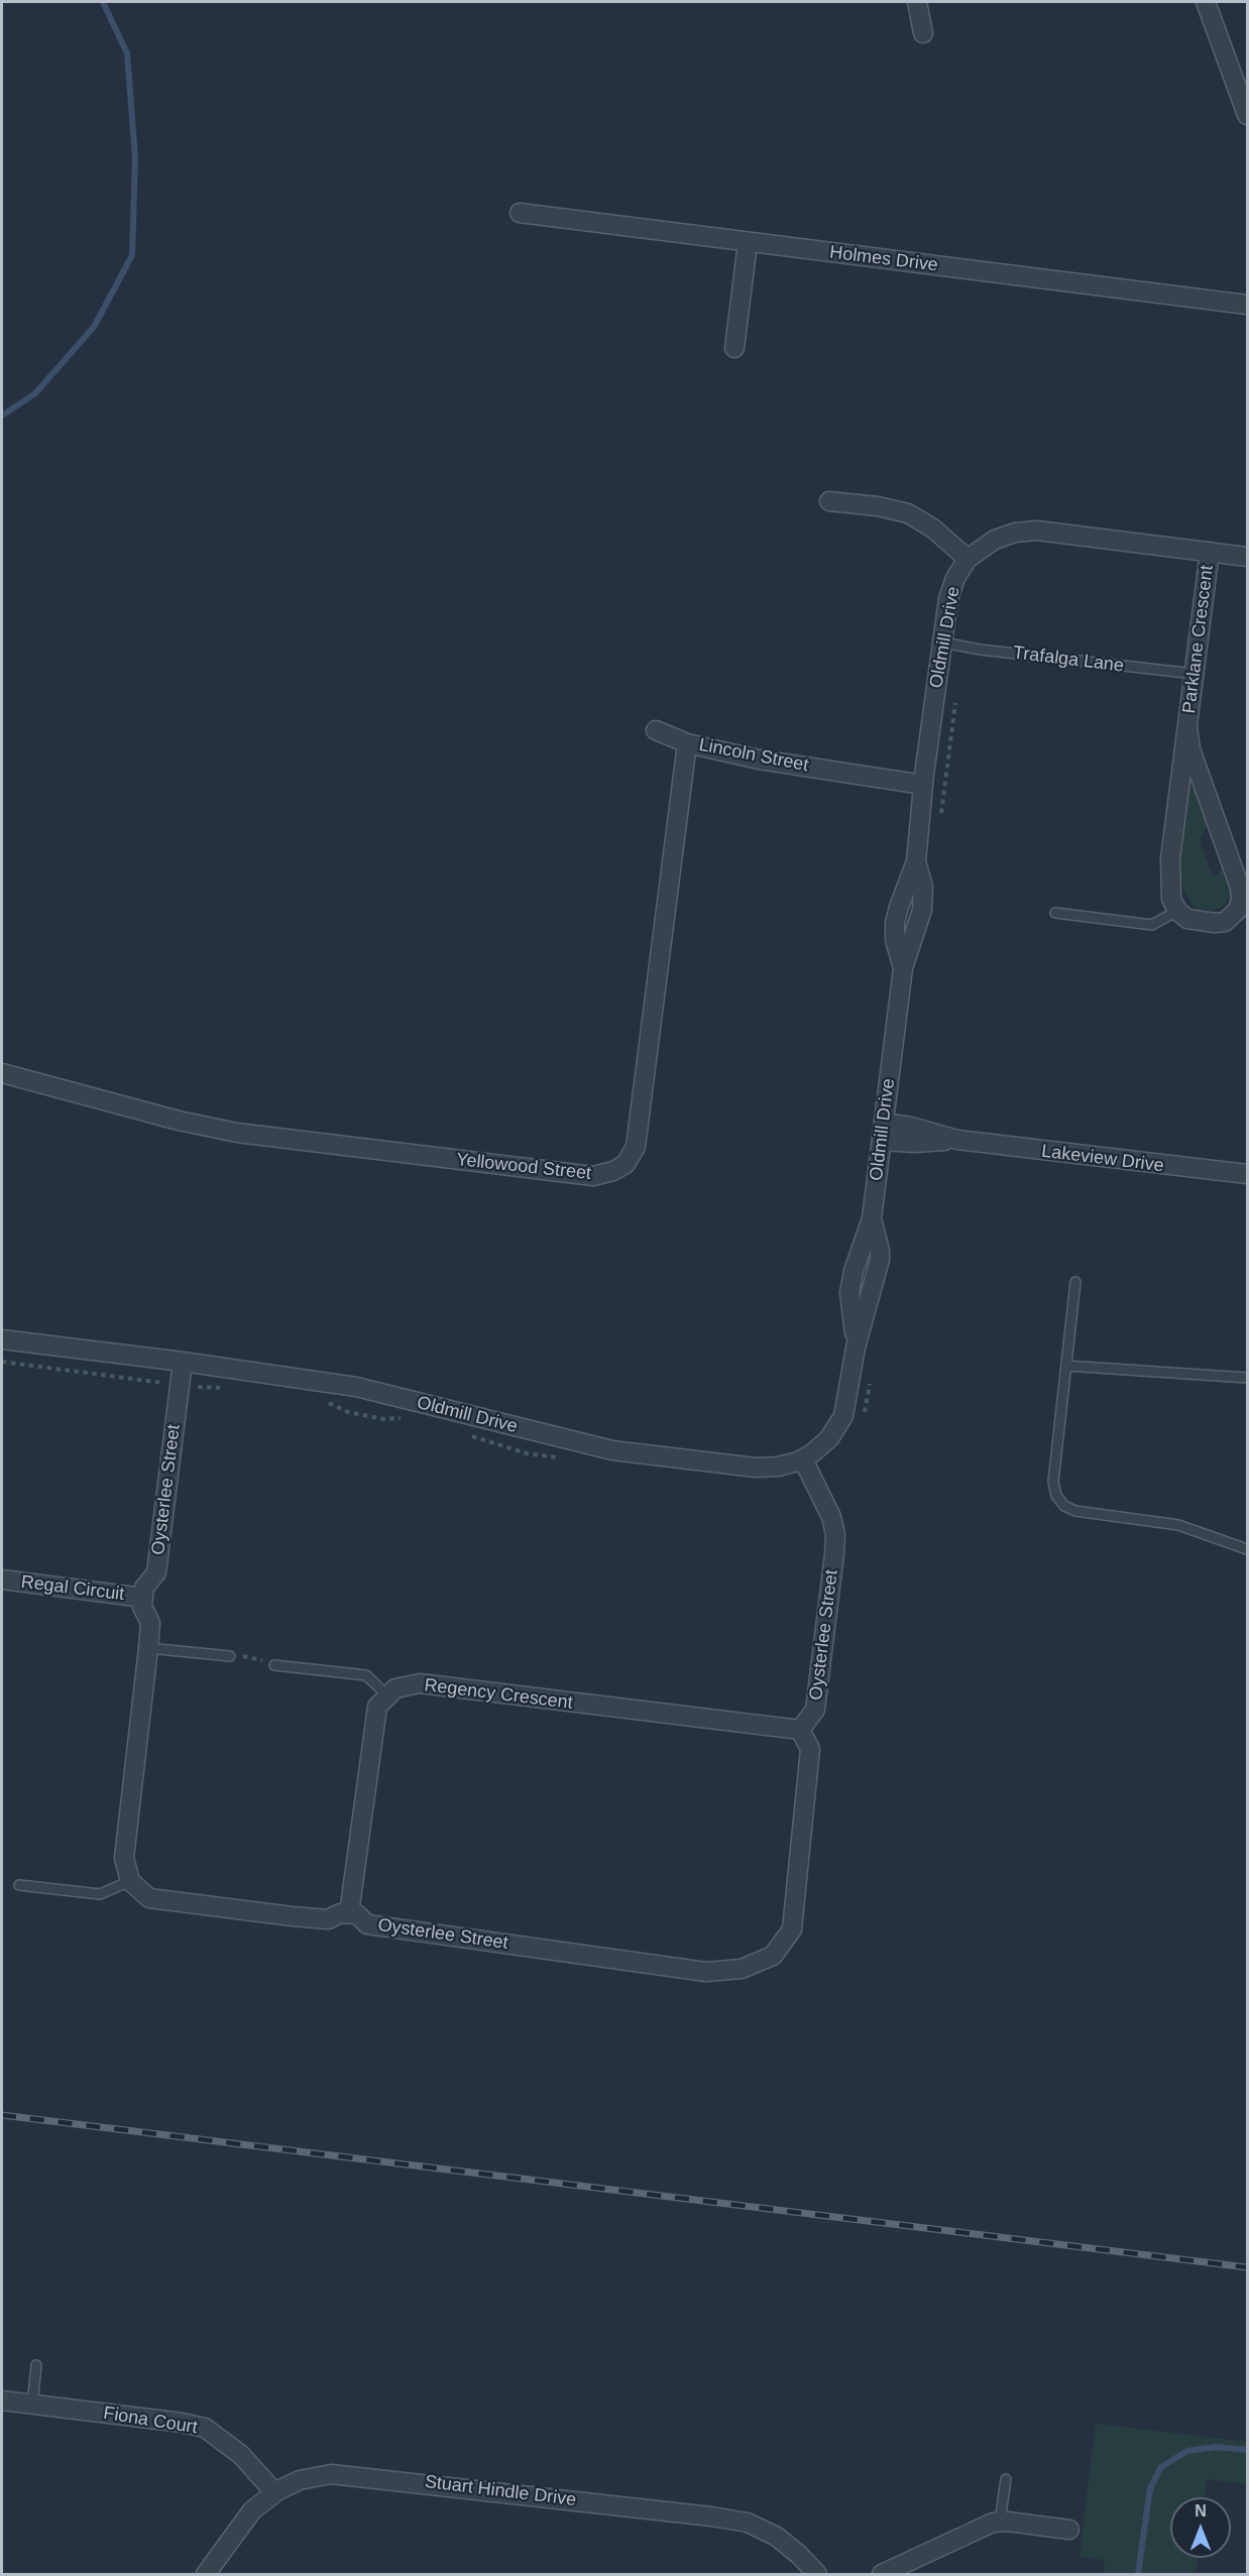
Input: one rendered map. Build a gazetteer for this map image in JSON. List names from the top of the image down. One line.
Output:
{"streets":{"street":["Holmes Drive","Oldmill Drive","Parklane Crescent","Lincoln Street","Lakeview Drive","Yellowood Street","Oysterlee Street","Regal Circuit","Regency Crescent","Fiona Court","Stuart Hindle Drive"],"lane":["Trafalga Lane"]},"crossings":[["Oldmill Drive","Parklane Crescent"],["Oldmill Drive","Trafalga Lane"],["Oldmill Drive","Lincoln Street"],["Oldmill Drive","Lakeview Drive"],["Oldmill Drive","Oysterlee Street"],["Parklane Crescent","Trafalga Lane"],["Lincoln Street","Yellowood Street"],["Oysterlee Street","Regal Circuit"],["Oysterlee Street","Regency Crescent"],["Fiona Court","Stuart Hindle Drive"]],"north":"top"}
